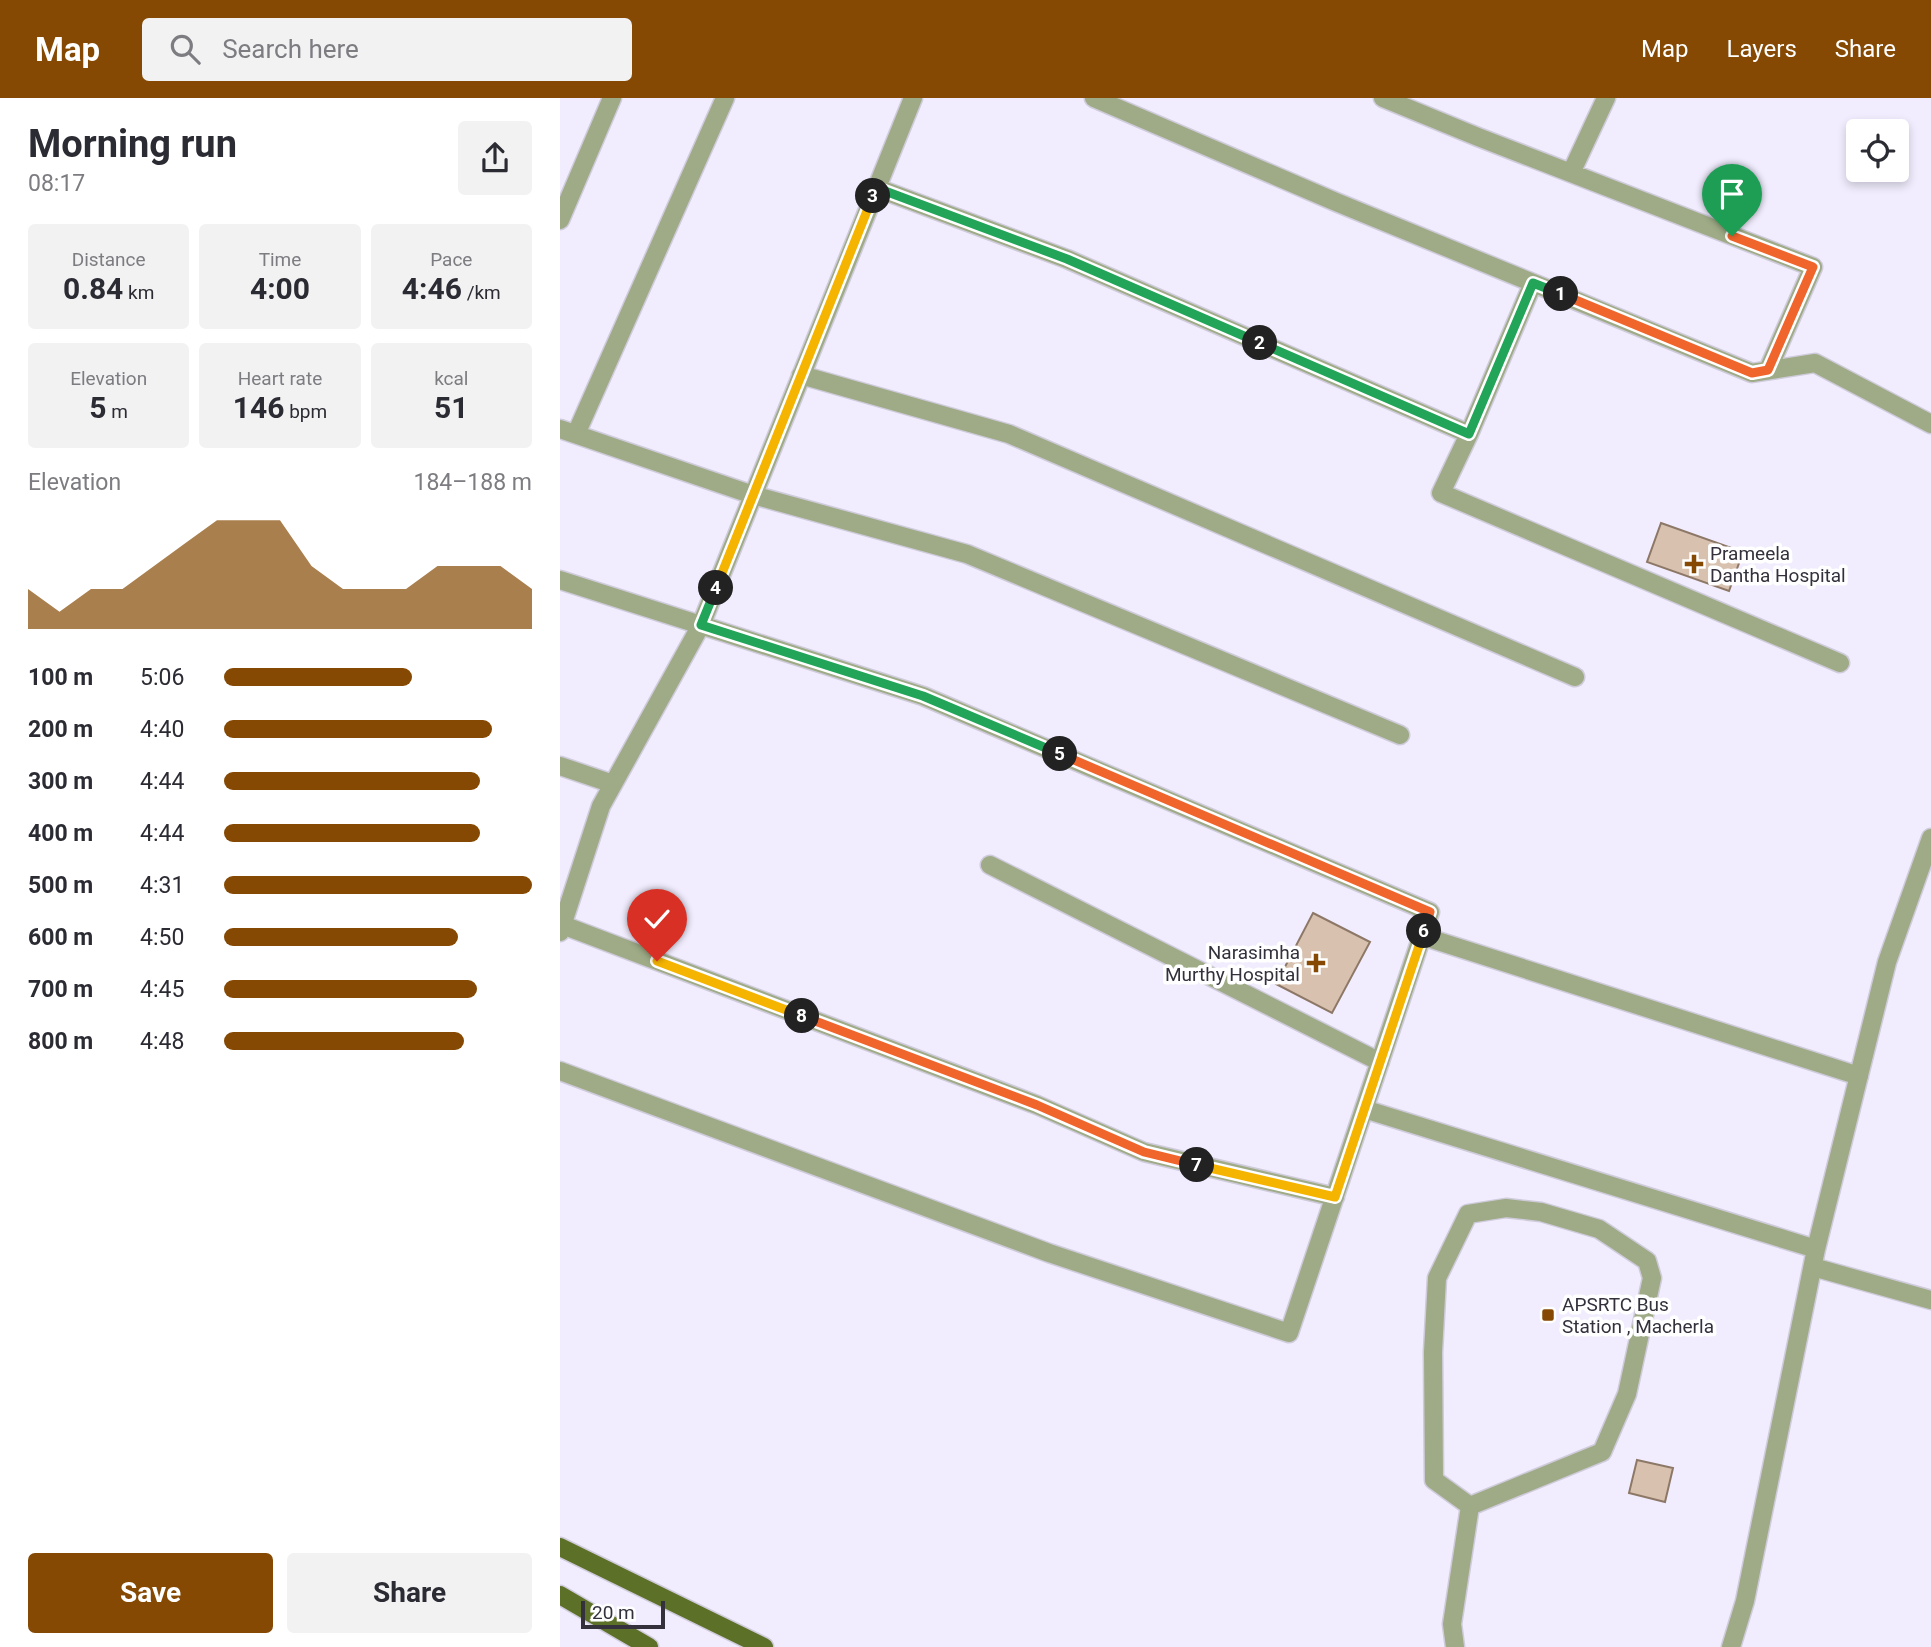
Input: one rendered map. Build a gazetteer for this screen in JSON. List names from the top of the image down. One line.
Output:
{"places":{"health":["Prameela Dantha Hospital","Narasimha Murthy Hospital"],"transit":["APSRTC Bus Station , Macherla"]},"scale_bar":"20 m","page":{"header":"Map","search":"Search here","nav":["Map","Layers","Share"],"heading":["Morning run","08:17"],"pins":["3","1","2","4","5","6","8","7"],"stats":[["Distance","0.84 km"],["Time","4:00"],["Pace","4:46 /km"],["Elevation","5 m"],["Heart rate","146 bpm"],["kcal","51"]],"chart":["Elevation","184–188 m"],"list":[{"name":"100 m","note":"5:06"},{"name":"200 m","note":"4:40"},{"name":"300 m","note":"4:44"},{"name":"400 m","note":"4:44"},{"name":"500 m","note":"4:31"},{"name":"600 m","note":"4:50"},{"name":"700 m","note":"4:45"},{"name":"800 m","note":"4:48"}],"buttons":["Save","Share"],"scale":"20 m"}}
